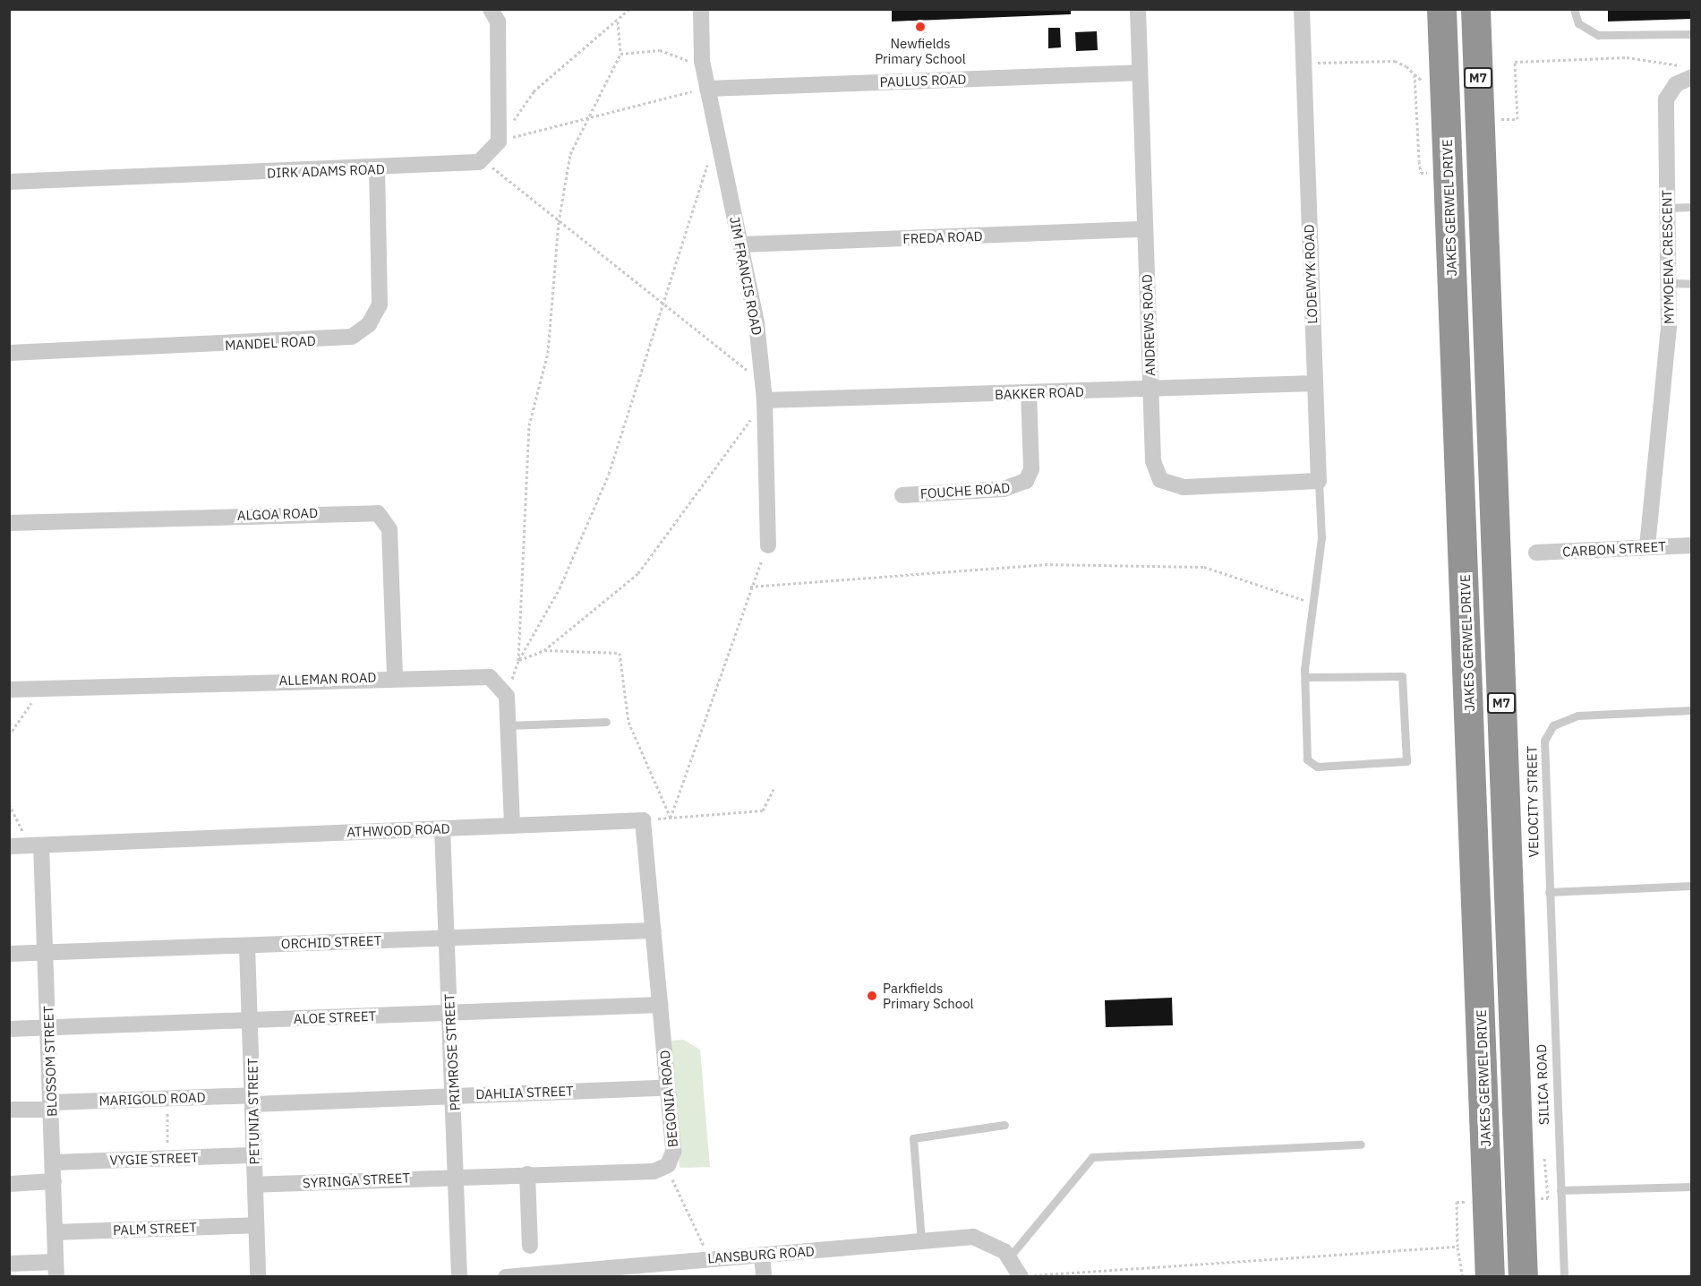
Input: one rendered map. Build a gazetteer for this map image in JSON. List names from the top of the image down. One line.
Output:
{"streets":{"highway":["M7","JAKES GERWEL DRIVE"],"street":["PAULUS ROAD","DIRK ADAMS ROAD","FREDA ROAD","MYMOENA CRESCENT","LODEWYK ROAD","JIM FRANCIS ROAD","ANDREWS ROAD","MANDEL ROAD","BAKKER ROAD","FOUCHE ROAD","ALGOA ROAD","CARBON STREET","ALLEMAN ROAD","ATHWOOD ROAD","ORCHID STREET","ALOE STREET","PRIMROSE STREET","BLOSSOM STREET","DAHLIA STREET","MARIGOLD ROAD","BEGONIA ROAD","PETUNIA STREET","VYGIE STREET","SYRINGA STREET","PALM STREET","LANSBURG ROAD"],"lane":["VELOCITY STREET","SILICA ROAD"]},"crossings":[["PAULUS ROAD","JIM FRANCIS ROAD"],["PAULUS ROAD","ANDREWS ROAD"],["DIRK ADAMS ROAD","MANDEL ROAD"],["FREDA ROAD","JIM FRANCIS ROAD"],["FREDA ROAD","ANDREWS ROAD"],["MYMOENA CRESCENT","CARBON STREET"],["LODEWYK ROAD","ANDREWS ROAD"],["LODEWYK ROAD","BAKKER ROAD"],["JIM FRANCIS ROAD","BAKKER ROAD"],["ANDREWS ROAD","BAKKER ROAD"],["BAKKER ROAD","FOUCHE ROAD"],["ALGOA ROAD","ALLEMAN ROAD"],["VELOCITY STREET","SILICA ROAD"],["ATHWOOD ROAD","PRIMROSE STREET"],["ATHWOOD ROAD","BLOSSOM STREET"],["ATHWOOD ROAD","BEGONIA ROAD"],["ORCHID STREET","PRIMROSE STREET"],["ORCHID STREET","BLOSSOM STREET"],["ORCHID STREET","BEGONIA ROAD"],["ORCHID STREET","PETUNIA STREET"],["ALOE STREET","PRIMROSE STREET"],["ALOE STREET","BLOSSOM STREET"],["ALOE STREET","BEGONIA ROAD"],["ALOE STREET","PETUNIA STREET"],["PRIMROSE STREET","DAHLIA STREET"],["PRIMROSE STREET","BEGONIA ROAD"],["PRIMROSE STREET","SYRINGA STREET"],["BLOSSOM STREET","MARIGOLD ROAD"],["BLOSSOM STREET","VYGIE STREET"],["BLOSSOM STREET","PALM STREET"],["DAHLIA STREET","MARIGOLD ROAD"],["DAHLIA STREET","BEGONIA ROAD"],["DAHLIA STREET","PETUNIA STREET"],["MARIGOLD ROAD","PETUNIA STREET"],["BEGONIA ROAD","SYRINGA STREET"],["PETUNIA STREET","VYGIE STREET"],["PETUNIA STREET","SYRINGA STREET"],["PETUNIA STREET","PALM STREET"]],"places":["Newfields Primary School","Parkfields Primary School"]}
